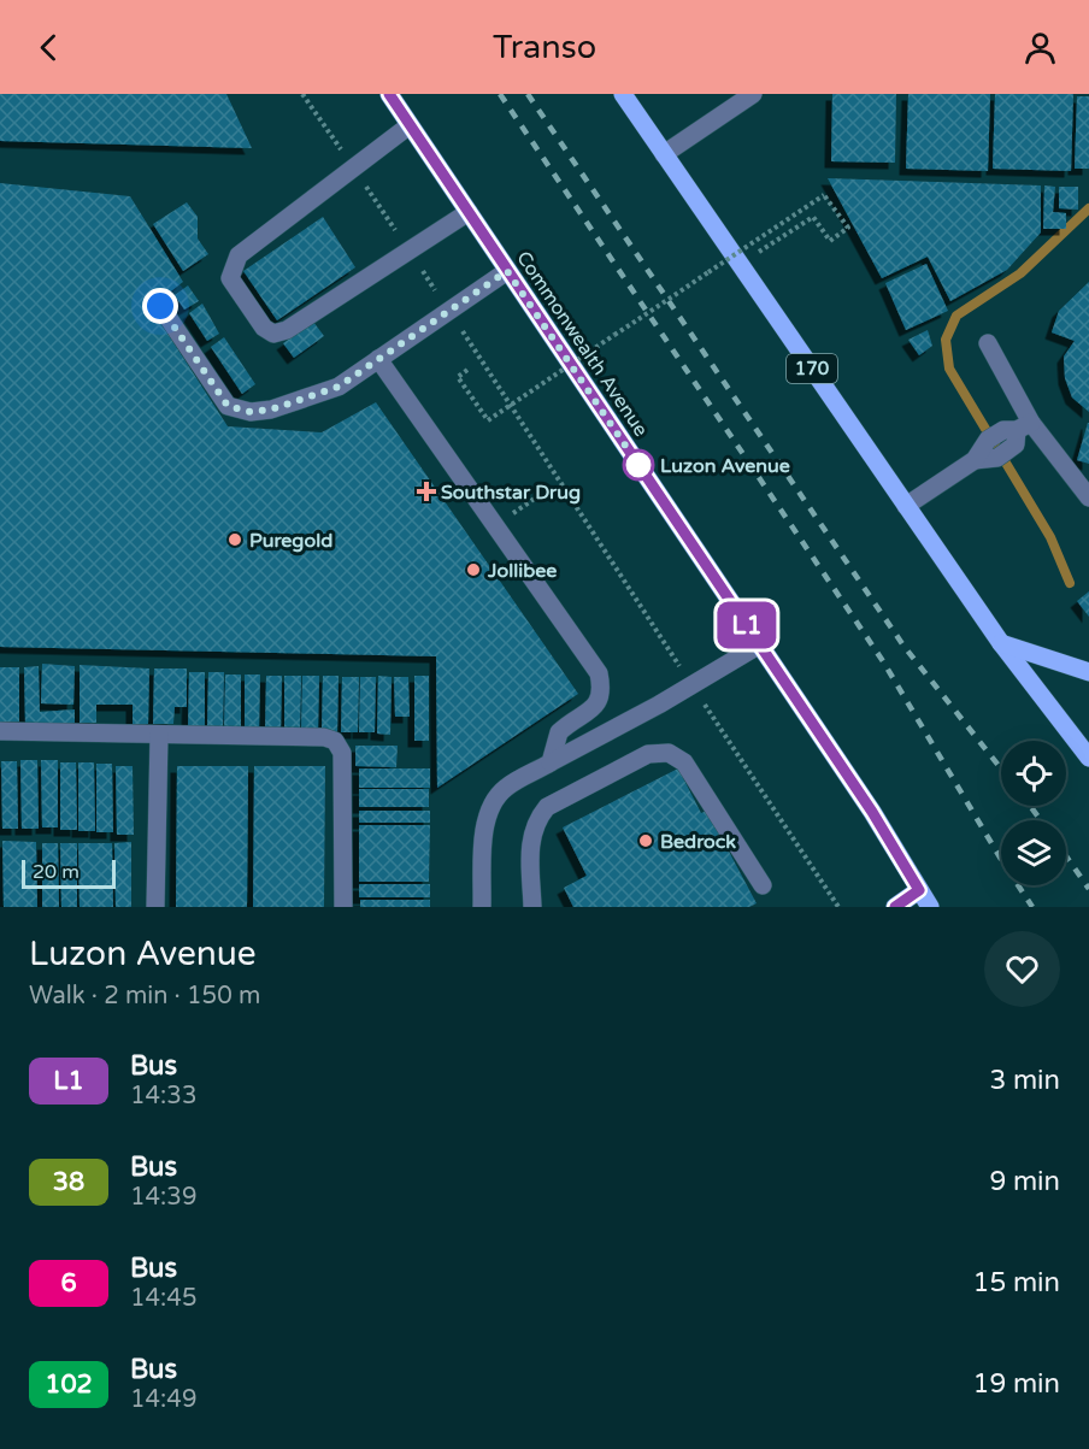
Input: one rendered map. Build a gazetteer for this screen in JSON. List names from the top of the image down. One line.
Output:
{"streets":{"main road":["Commonwealth Avenue","170"]},"places":{"other":["Luzon Avenue","Puregold","Jollibee","Bedrock"],"health":["Southstar Drug"]},"lines":["bus line L1"],"scale_bar":"20 m","page":{"header":"Transo","on_map":"L1","scale":"20 m","heading":["Luzon Avenue","Walk · 2 min · 150 m"],"list":[{"mark":"L1","name":"Bus","note":"14:33","value":"3 min"},{"mark":"38","name":"Bus","note":"14:39","value":"9 min"},{"mark":"6","name":"Bus","note":"14:45","value":"15 min"},{"mark":"102","name":"Bus","note":"14:49","value":"19 min"}]}}
